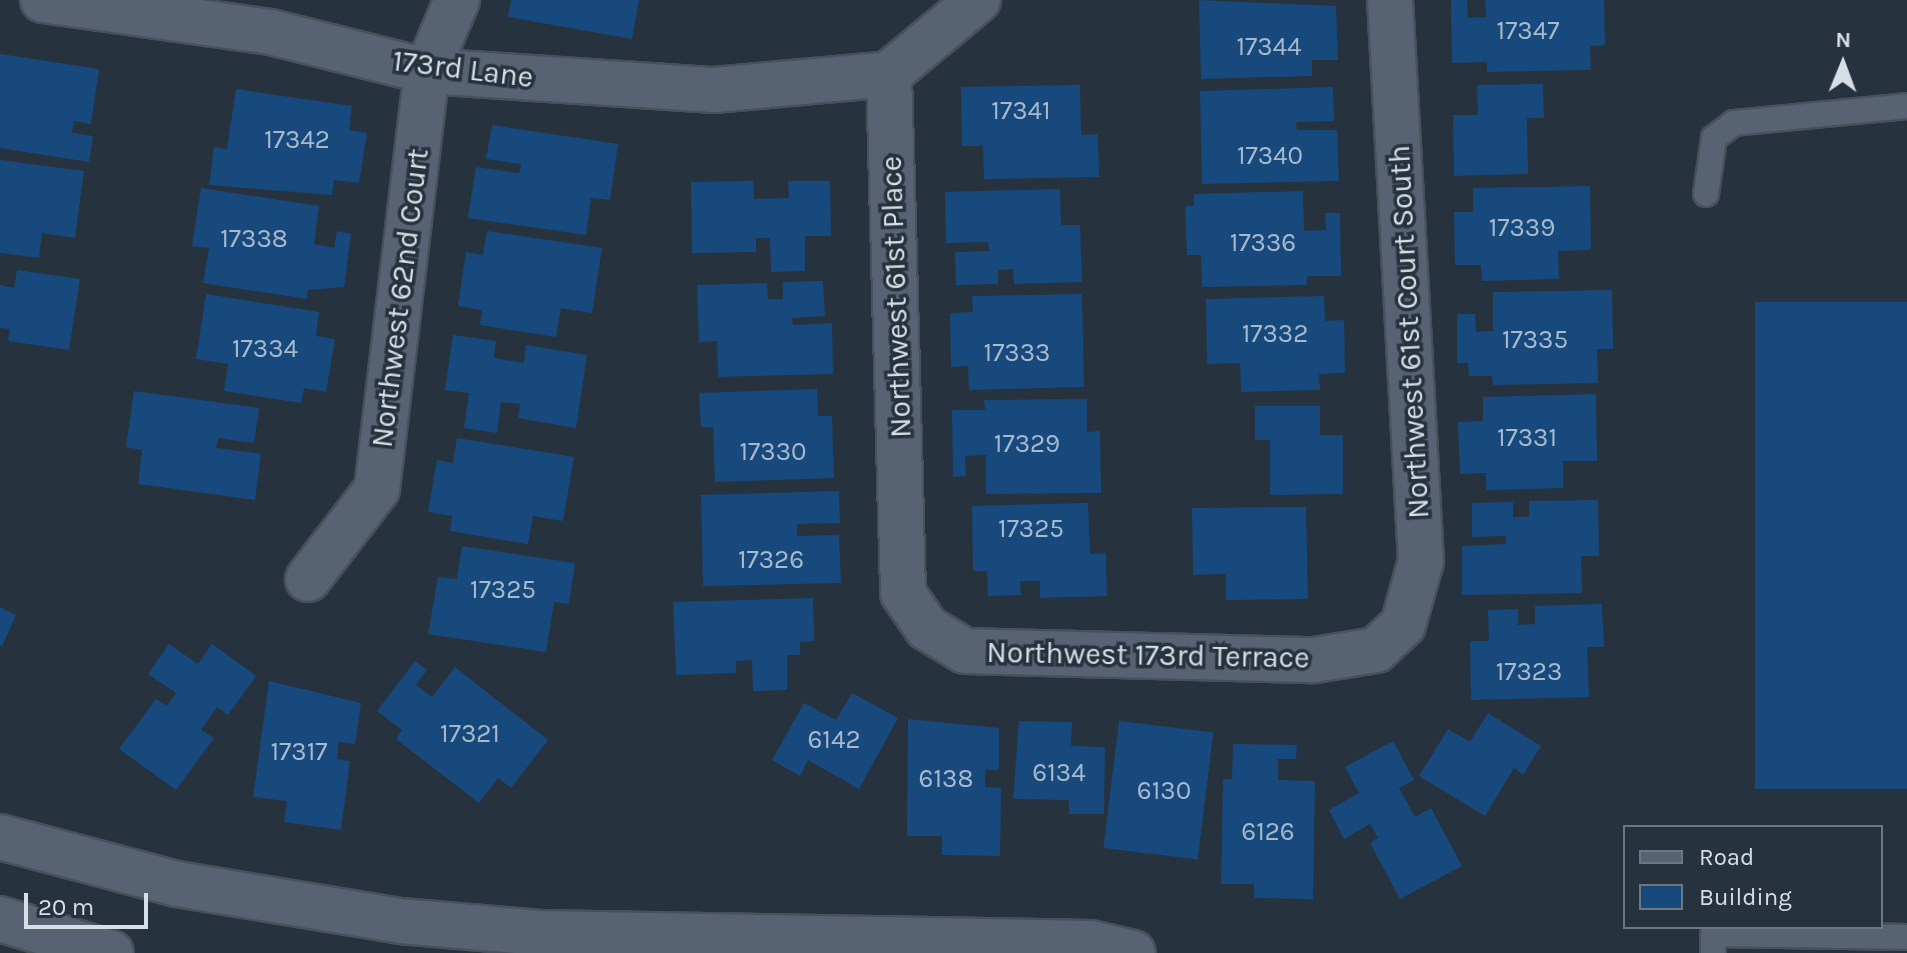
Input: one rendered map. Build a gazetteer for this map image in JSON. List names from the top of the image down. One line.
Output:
{"streets":{"street":["173rd Lane","Northwest 61st Place","Northwest 62nd Court","Northwest 61st Court South","Northwest 173rd Terrace"]},"crossings":[["173rd Lane","Northwest 61st Place"],["173rd Lane","Northwest 62nd Court"],["Northwest 61st Place","Northwest 173rd Terrace"],["Northwest 61st Court South","Northwest 173rd Terrace"]],"house_numbers":["17347","17344","17341","17342","17340","17339","17338","17336","17332","17335","17334","17333","17331","17329","17330","17325","17326","17325","17323","17321","6142","17317","6134","6138","6130","6126"],"legend":["Road","Building"],"scale_bar":"20 m","north":"top"}
